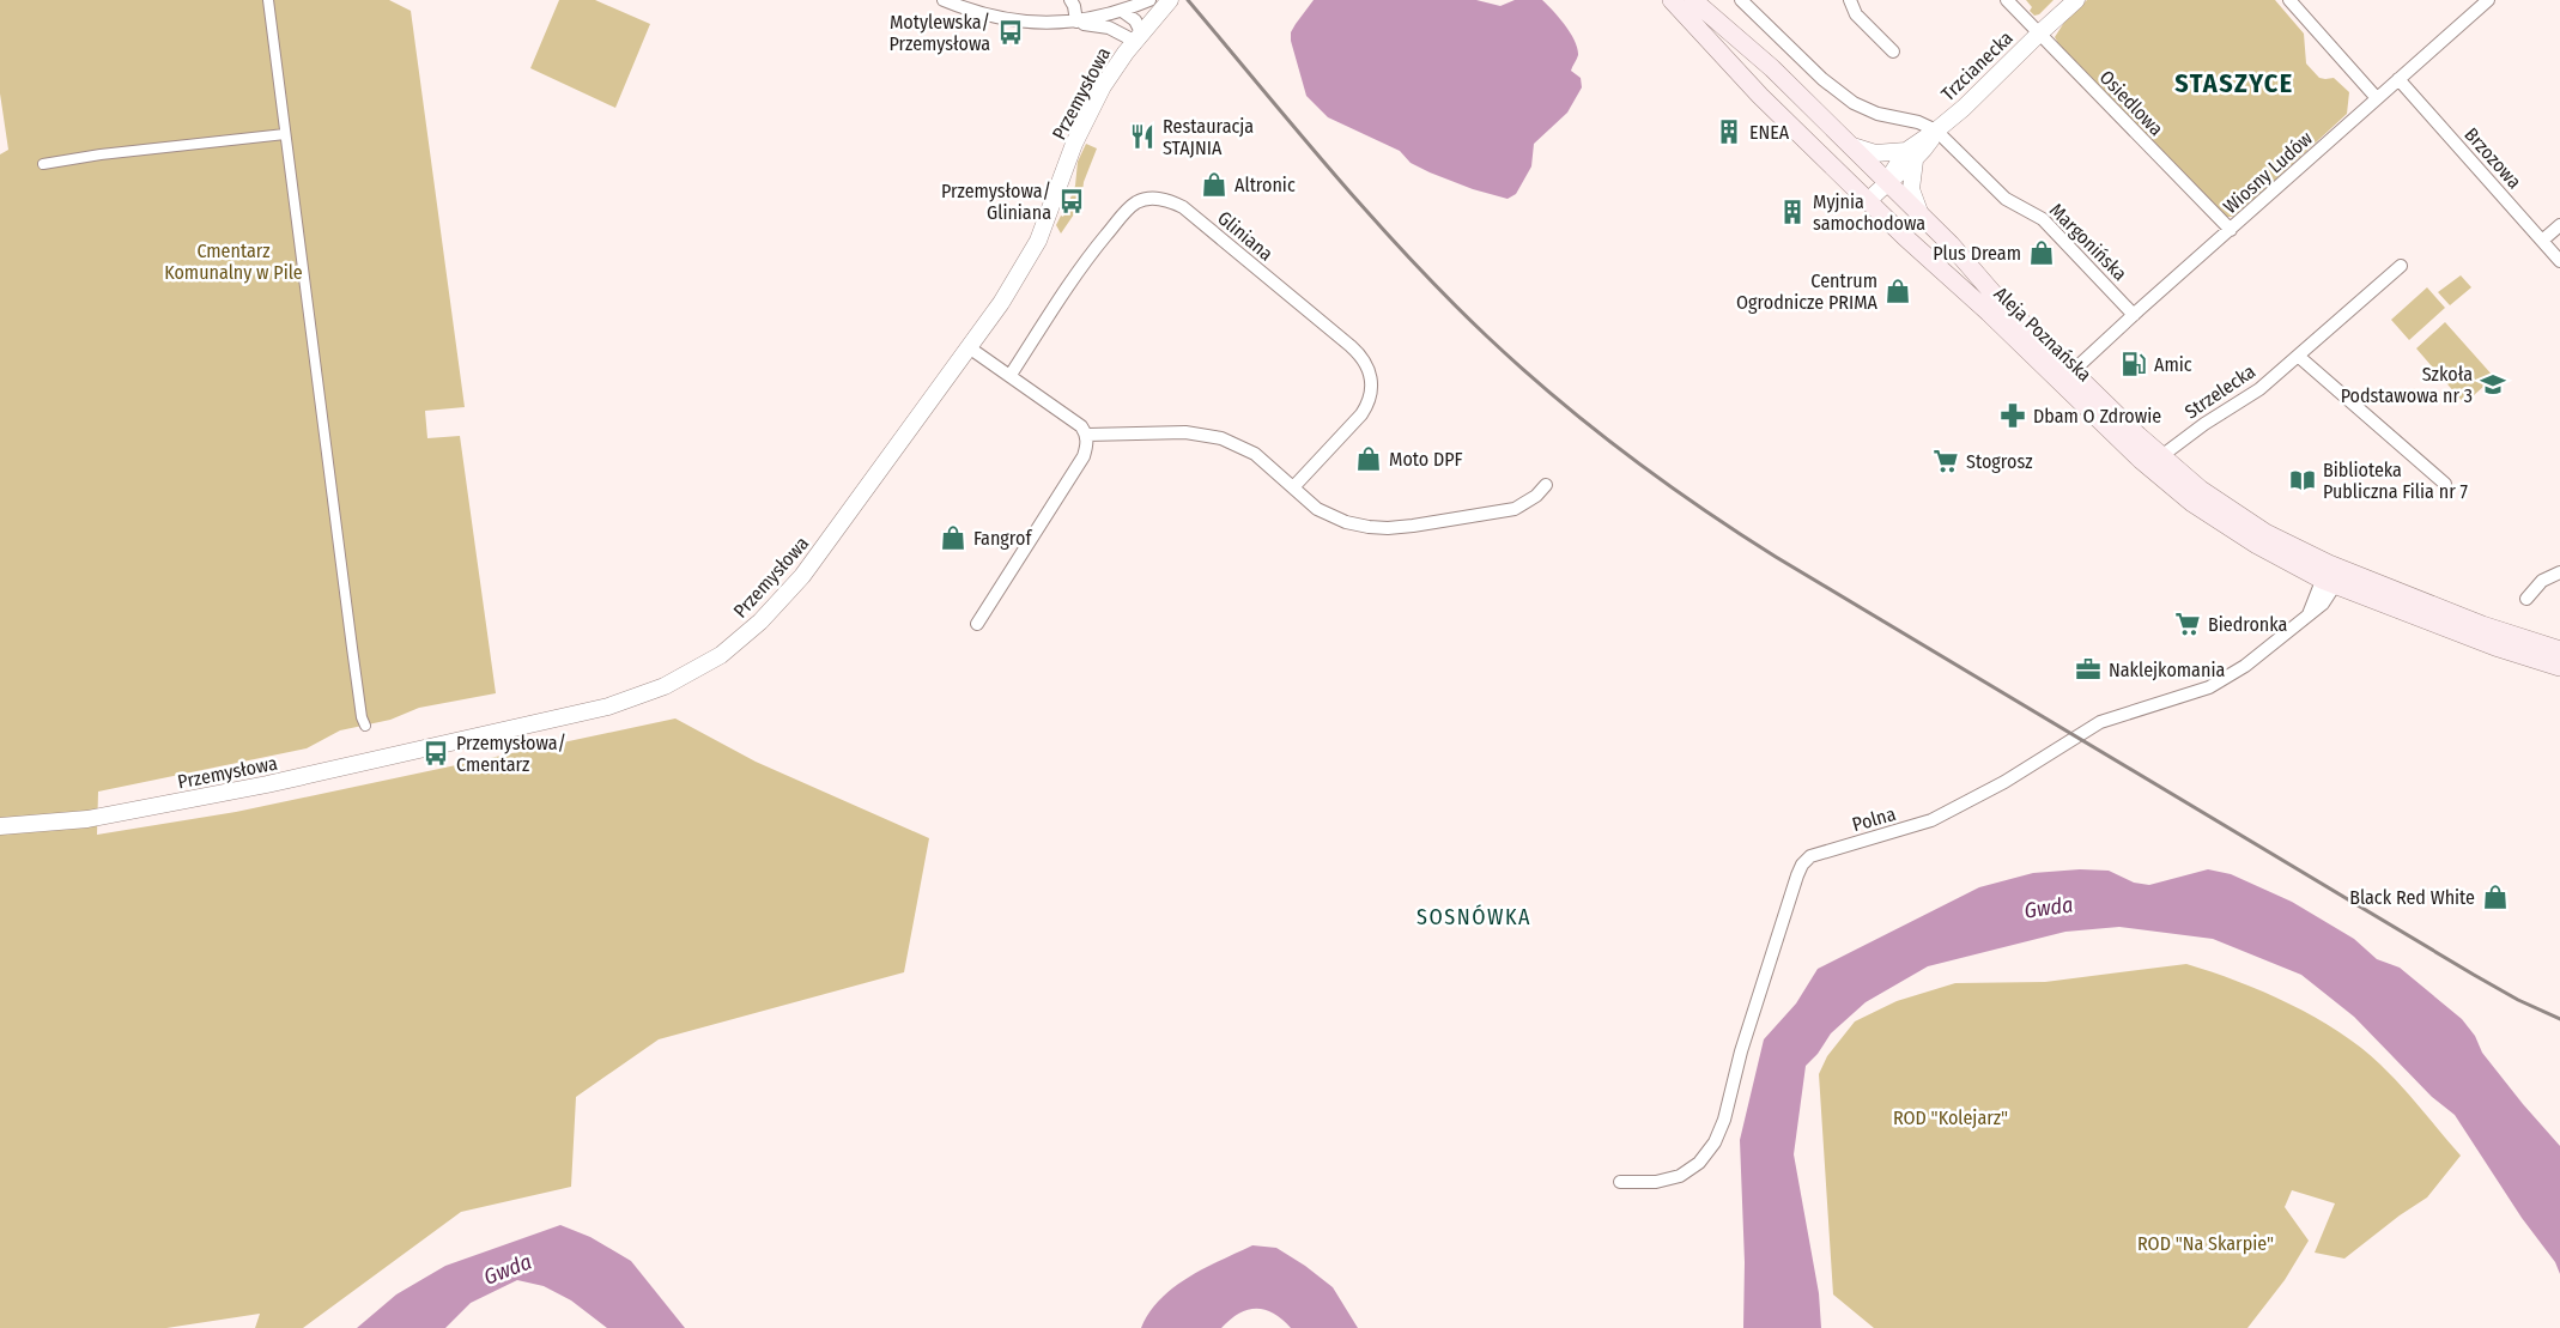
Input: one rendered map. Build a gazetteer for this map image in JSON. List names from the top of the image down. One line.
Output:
{"streets":{"main road":["Aleja Poznańska"],"street":["Trzcianecka","Przemysłowa","Osiedlowa","Brzozowa","Wiosny Ludów","Gliniana","Margonińska","Strzelecka","Polna"]},"crossings":[["Trzcianecka","Osiedlowa"],["Trzcianecka","Margonińska"],["Trzcianecka","Aleja Poznańska"],["Osiedlowa","Wiosny Ludów"],["Brzozowa","Wiosny Ludów"],["Wiosny Ludów","Margonińska"],["Wiosny Ludów","Aleja Poznańska"],["Aleja Poznańska","Strzelecka"],["Aleja Poznańska","Polna"]],"districts":["STASZYCE","SOSNÓWKA"],"water":["Gwda"],"parks":["Cmentarz Komunalny w Pile","ROD \"Kolejarz\"","ROD \"Na Skarpie\""],"places":{"bus stop":["Motylewska/ Przemysłowa","Przemysłowa/ Gliniana","Przemysłowa/ Cmentarz"],"building":["ENEA","Myjnia samochodowa"],"restaurant":["Restauracja STAJNIA"],"shop":["Altronic","Plus Dream","Centrum Ogrodnicze PRIMA","Moto DPF","Fangrof","Black Red White"],"fuel station":["Amic"],"school or university":["Szkoła Podstawowa nr 3"],"pharmacy":["Dbam O Zdrowie"],"supermarket":["Stogrosz","Biedronka"],"library":["Biblioteka Publiczna Filia nr 7"],"office":["Naklejkomania"]}}
